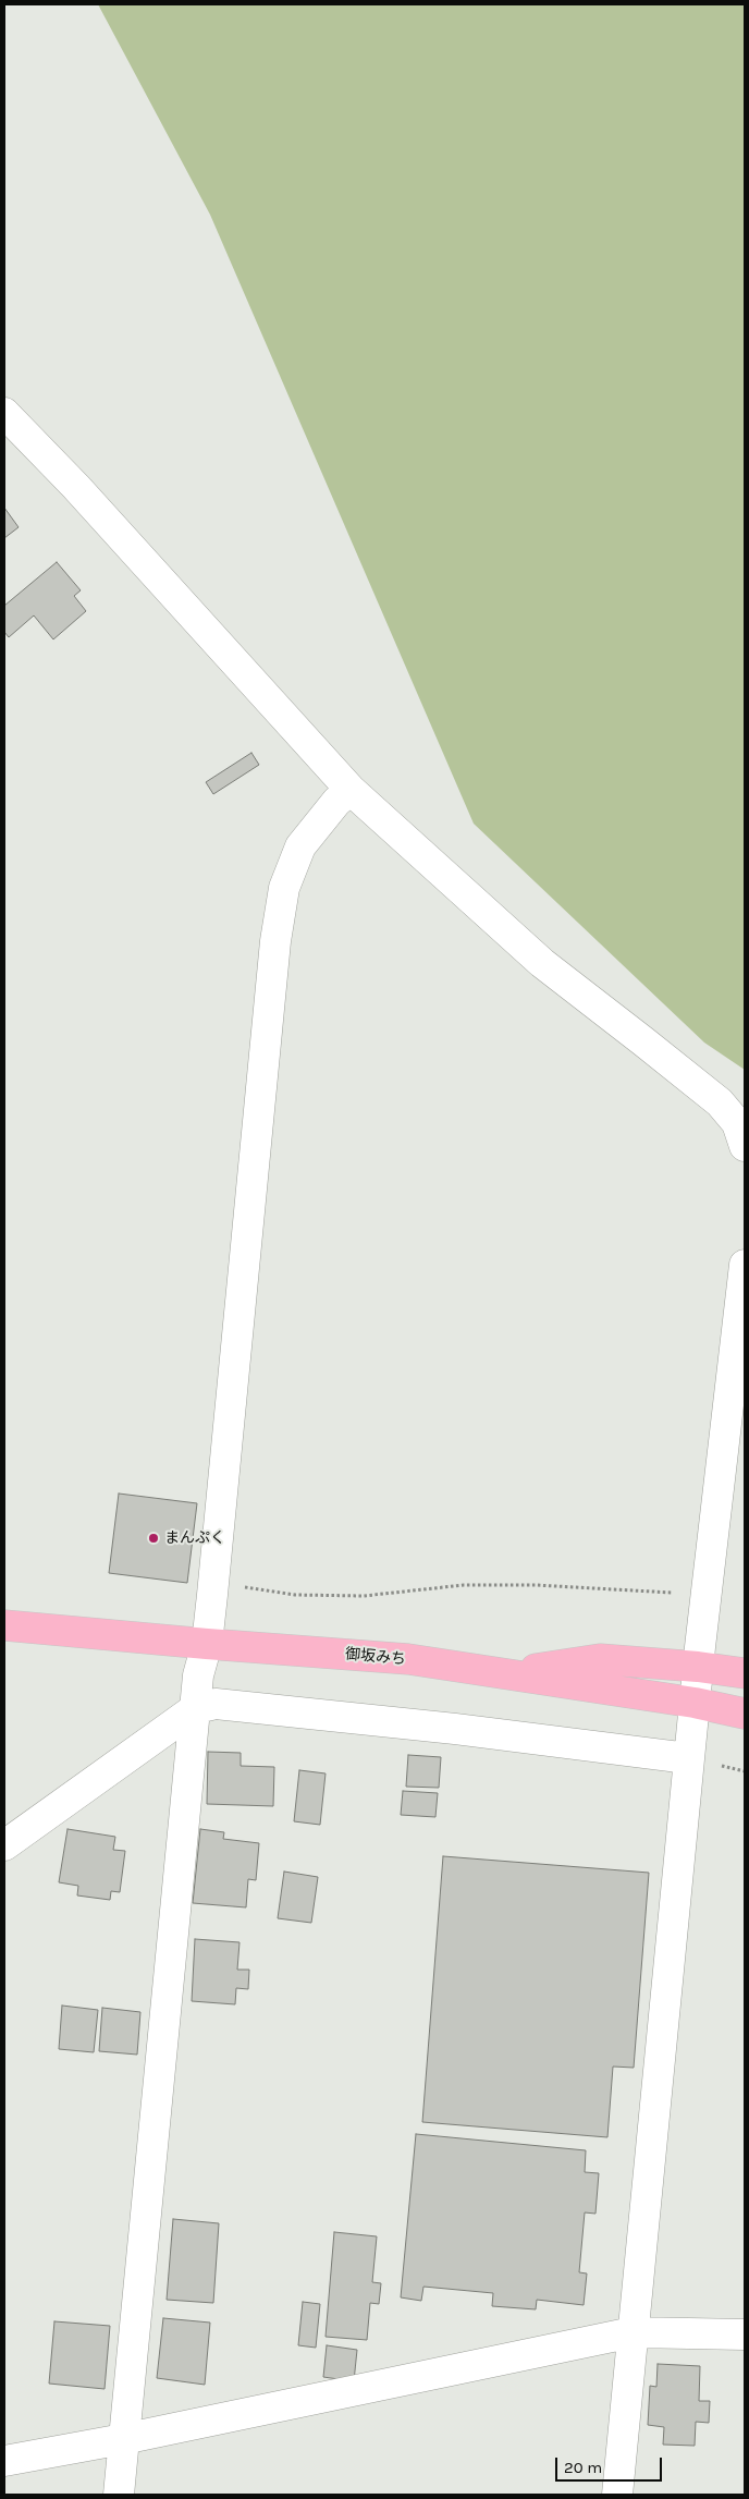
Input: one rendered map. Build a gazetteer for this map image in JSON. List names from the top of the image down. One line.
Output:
{"streets":{"highway":["御坂みち"]},"places":["まんぷく"],"scale_bar":"20 m"}
